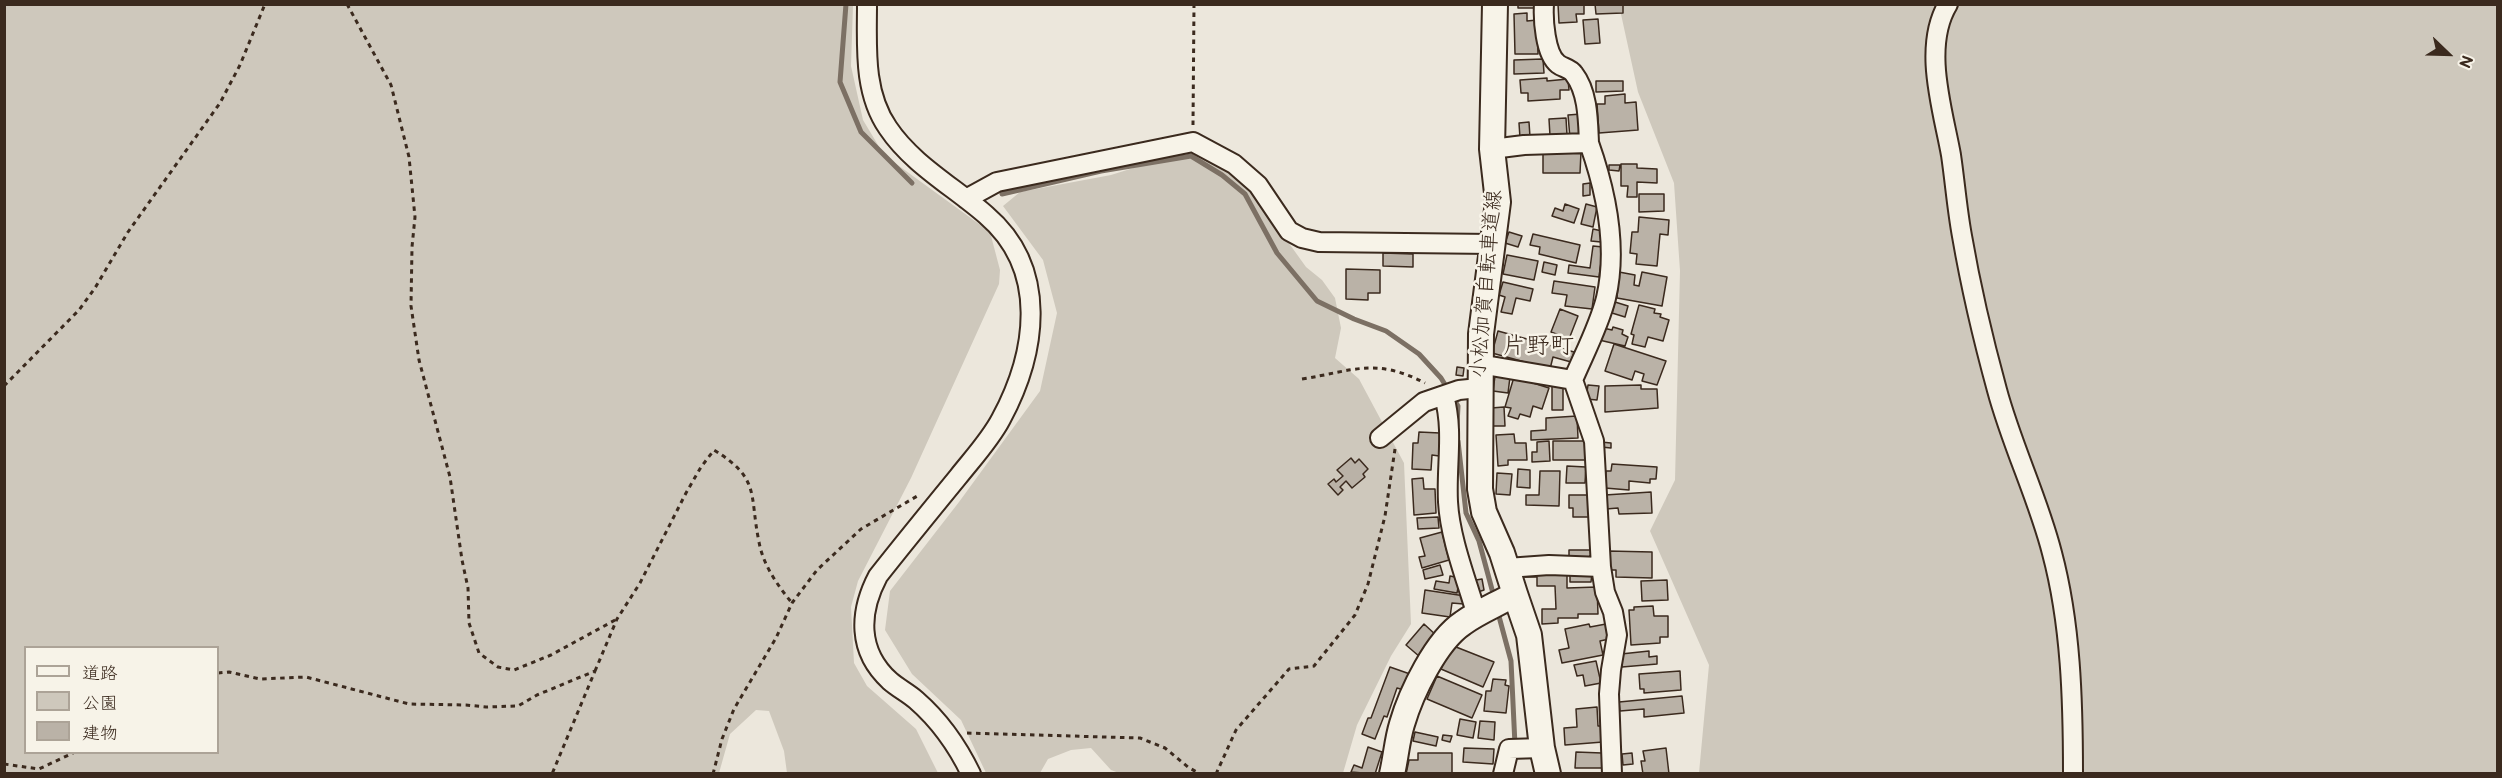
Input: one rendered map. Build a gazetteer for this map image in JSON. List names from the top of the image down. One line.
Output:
{"streets":{"main road":["小松加賀自転車道線"]},"districts":["片野町"],"legend":["道路","公園","建物"],"north":"bottom right"}
